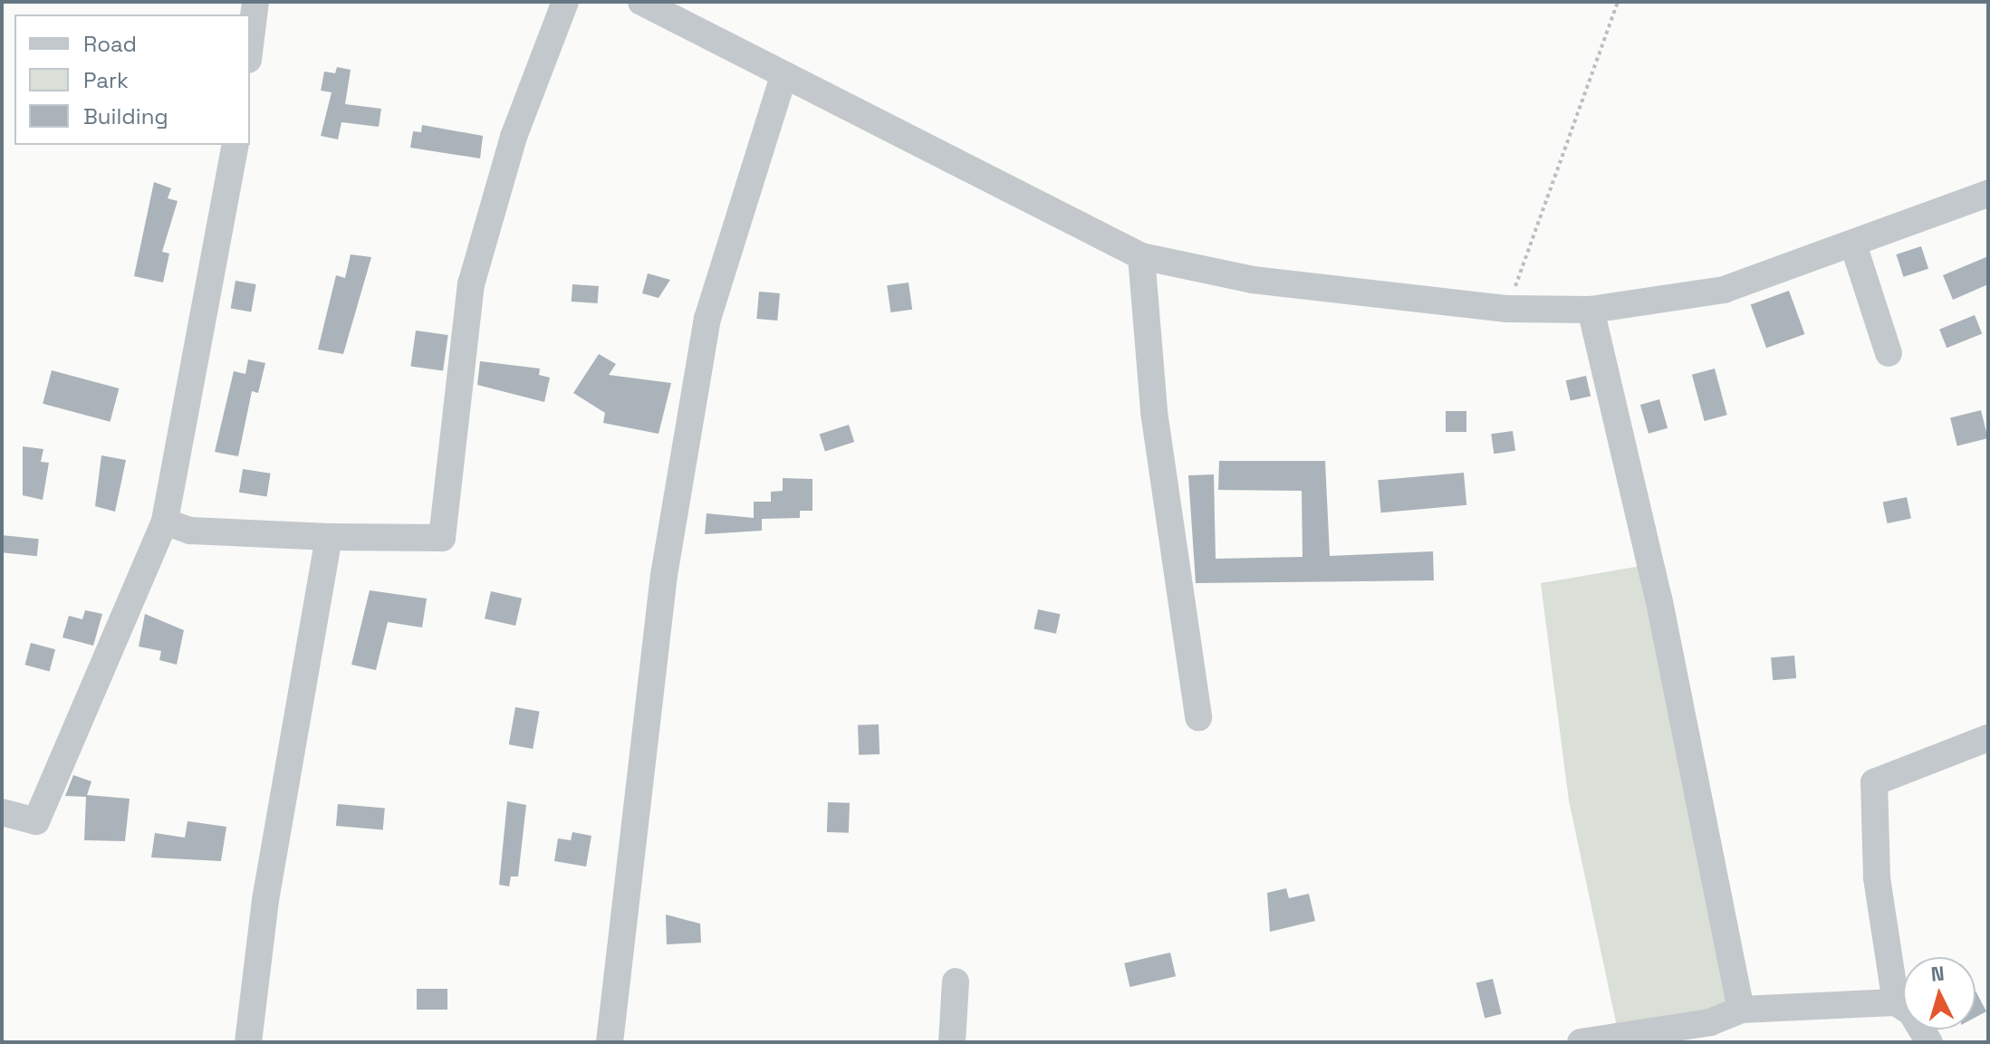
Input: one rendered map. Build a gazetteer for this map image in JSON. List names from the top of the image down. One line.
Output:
{"legend":["Road","Park","Building"],"north":"top"}
